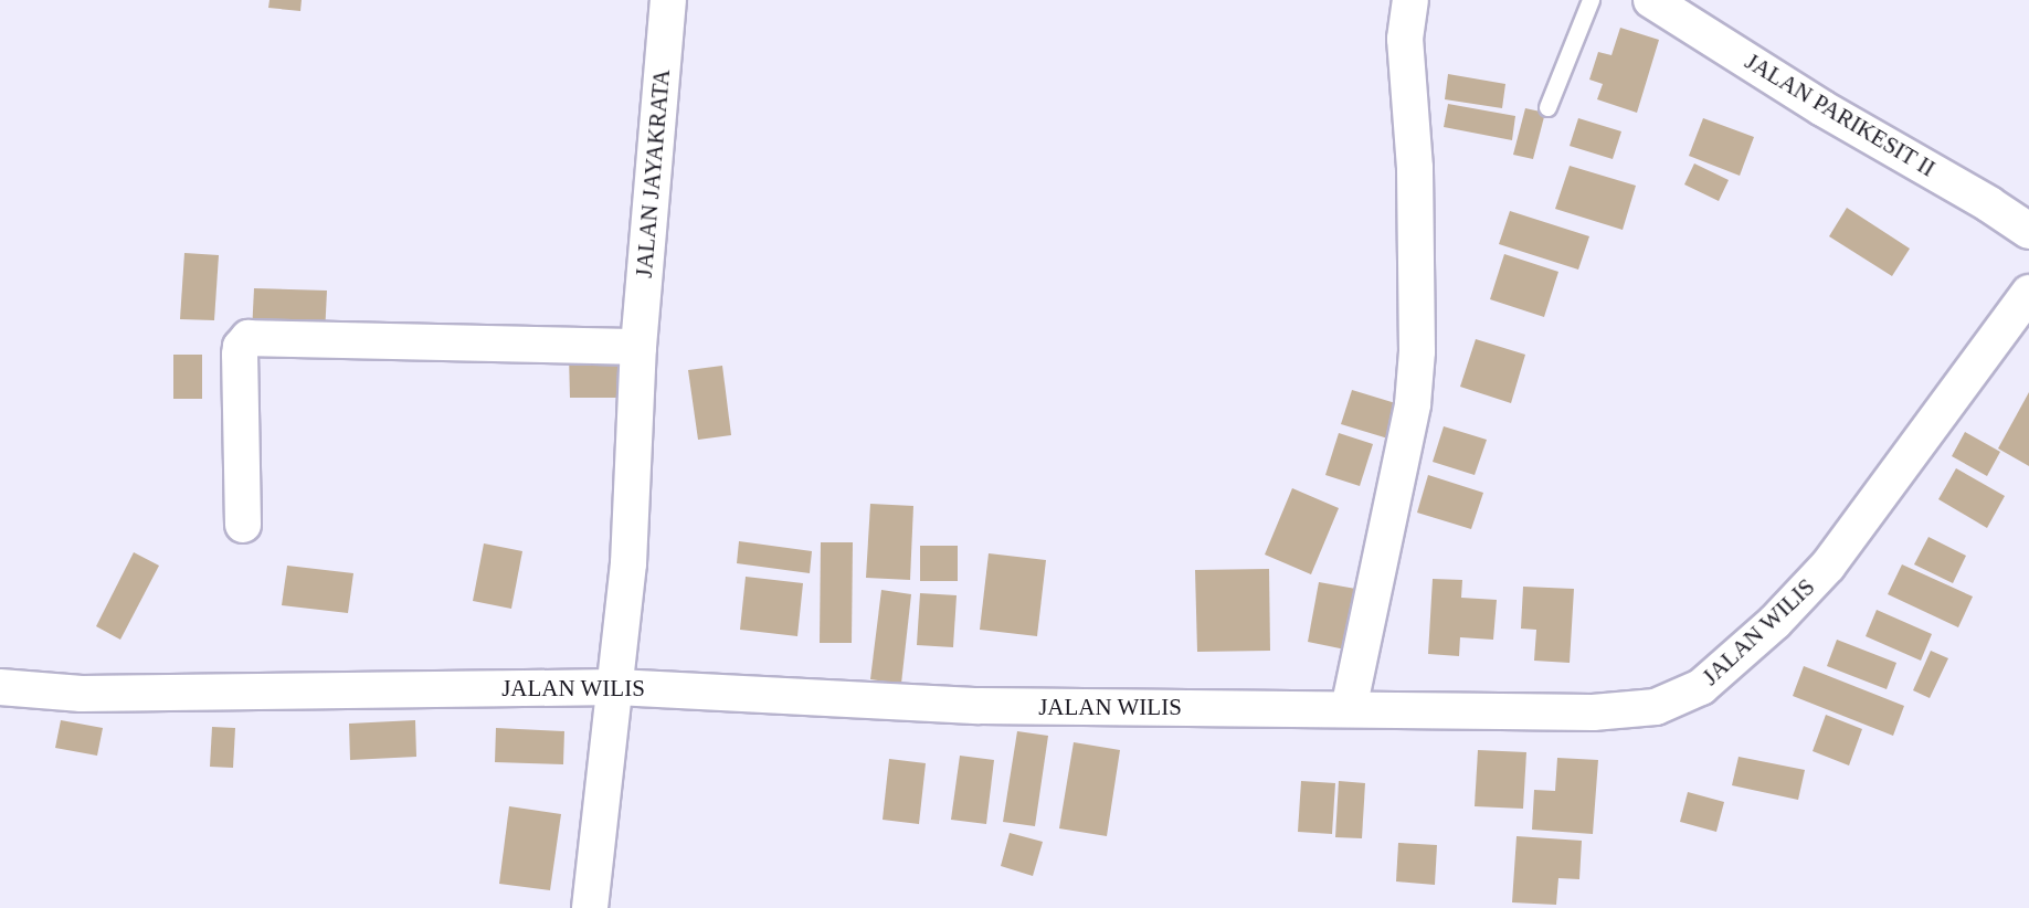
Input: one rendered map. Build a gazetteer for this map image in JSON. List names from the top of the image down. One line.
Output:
{"streets":{"street":["JALAN PARIKESIT II","JALAN JAYAKRATA","JALAN WILIS"]},"crossings":[["JALAN JAYAKRATA","JALAN WILIS"]]}
